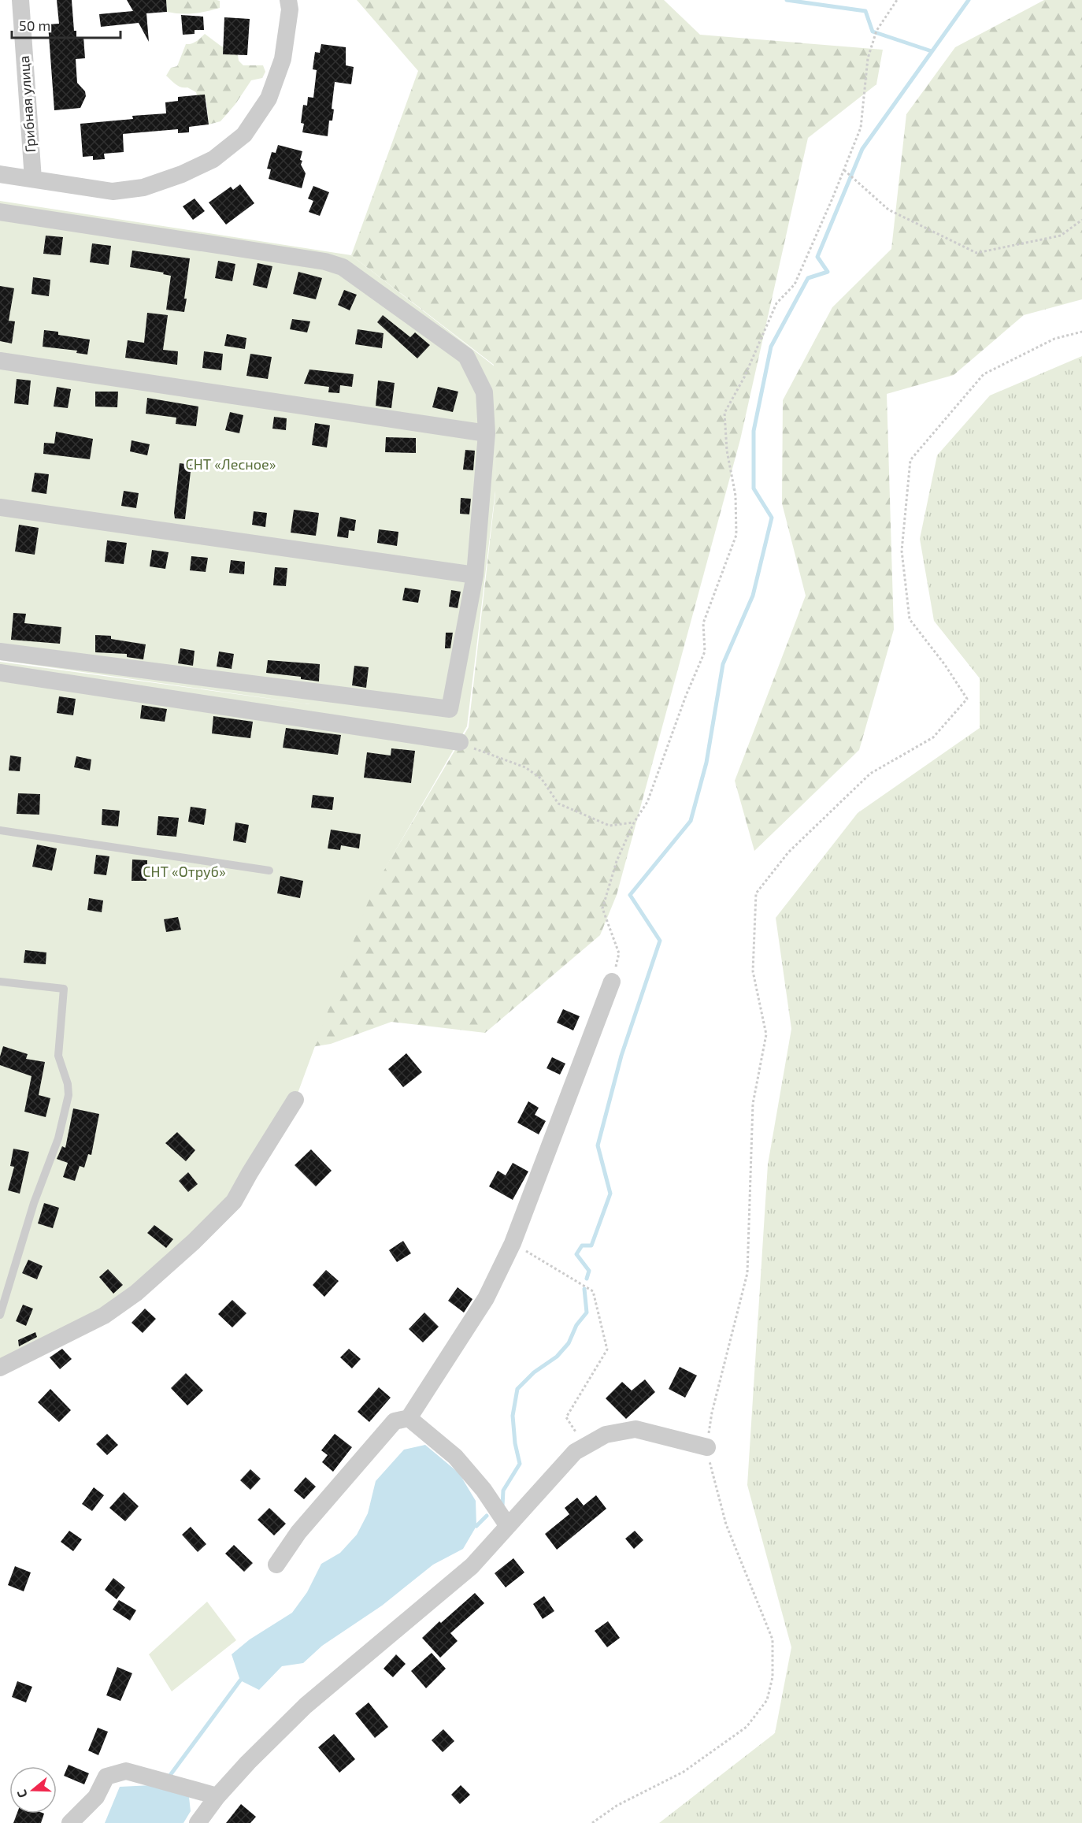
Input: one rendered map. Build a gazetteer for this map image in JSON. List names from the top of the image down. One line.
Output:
{"streets":{"street":["Грибная улица"]},"parks":["СНТ «Лесное»","СНТ «Отруб»"],"scale_bar":"50 m","north":"left"}
